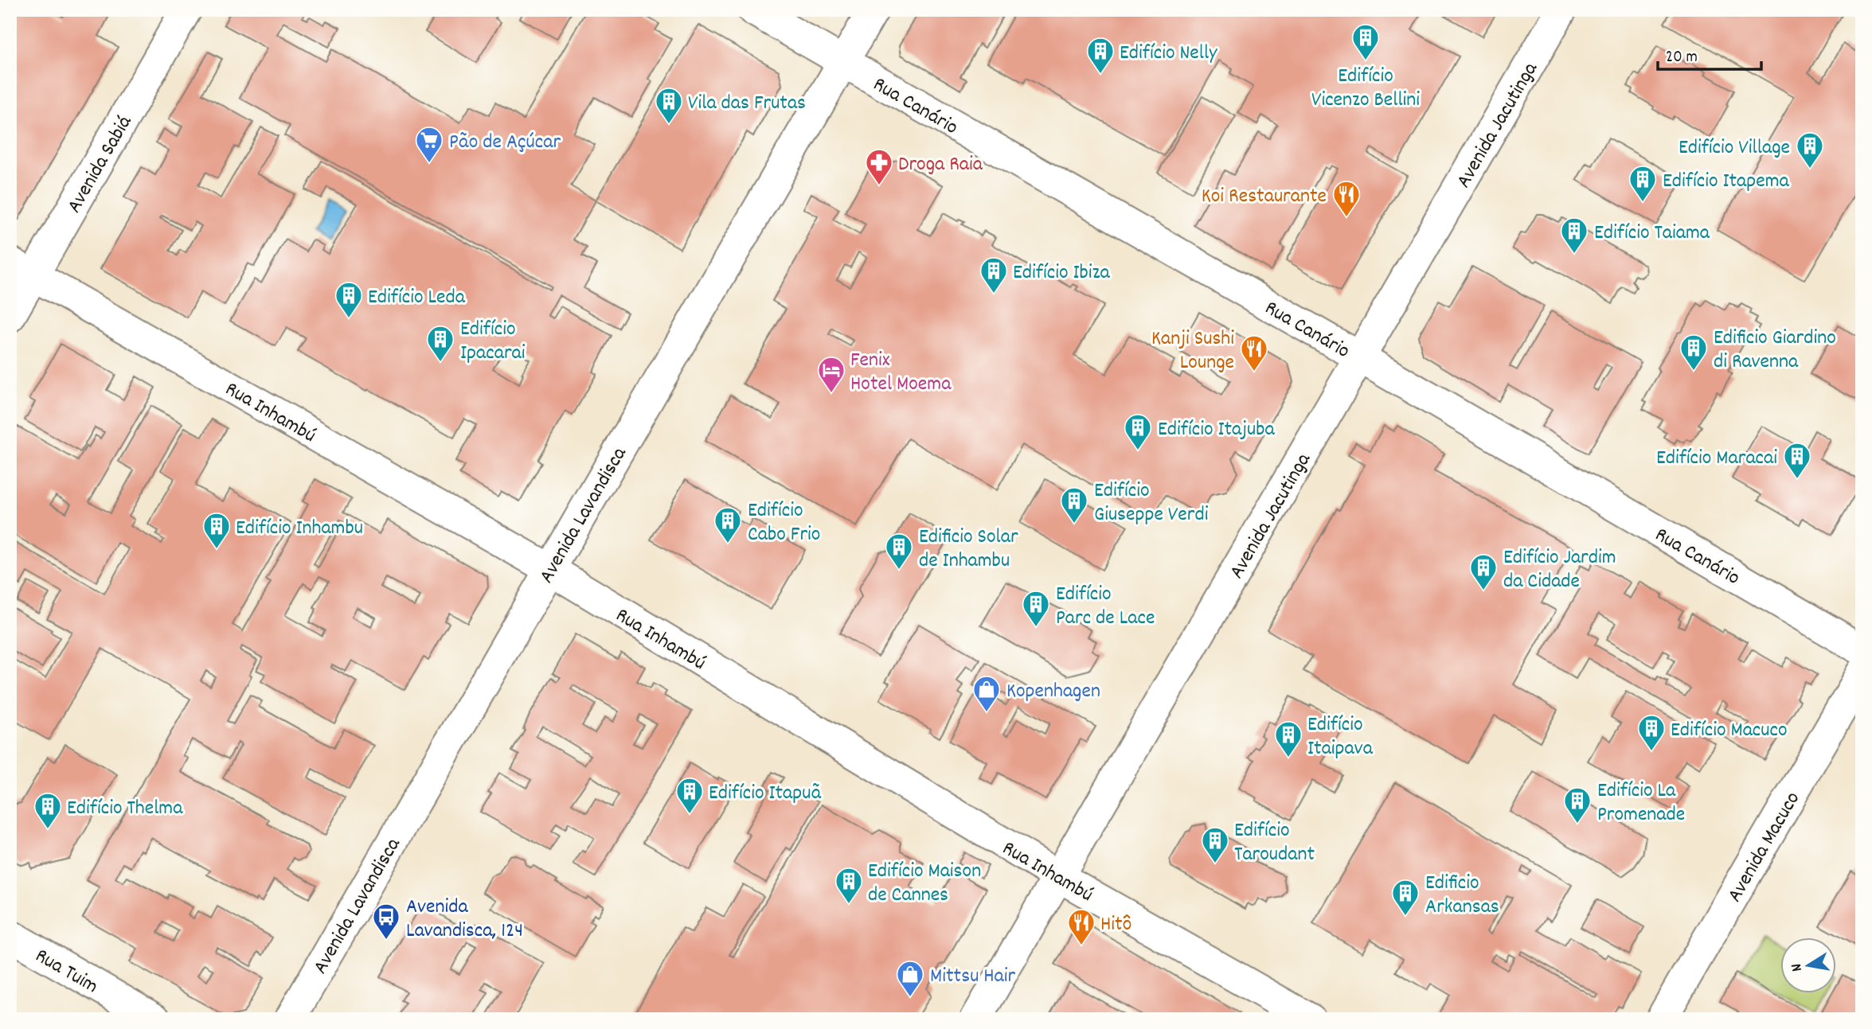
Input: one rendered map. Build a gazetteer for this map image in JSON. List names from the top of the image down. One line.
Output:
{"streets":{"street":["Rua Canário","Avenida Jacutinga","Avenida Sabiá","Rua Inhambú","Avenida Lavandisca","Avenida Macuco","Rua Tuim"]},"crossings":[["Rua Canário","Avenida Jacutinga"],["Rua Canário","Avenida Lavandisca"],["Avenida Jacutinga","Rua Inhambú"],["Avenida Sabiá","Rua Inhambú"],["Rua Inhambú","Avenida Lavandisca"]],"places":{"building":["Edifício Vicenzo Bellini","Edifício Nelly","Vila das Frutas","Edifício Village","Edifício Itapema","Edifício Taiama","Edifício Ibiza","Edifício Leda","Edifício Ipacarai","Edificio Giardino di Ravenna","Edifício Itajuba","Edifício Maracai","Edifício Giuseppe Verdi","Edifício Cabo Frio","Edifício Inhambu","Edificio Solar de Inhambu","Edifício Jardim da Cidade","Edifício Parc de Lace","Edifício Macuco","Edifício Itaipava","Edifício Itapuã","Edifício La Promenade","Edifício Thelma","Edifício Taroudant","Edifício Maison de Cannes","Edificio Arkansas"],"supermarket":["Pão de Açúcar"],"pharmacy":["Droga Raia"],"restaurant":["Koi Restaurante","Kanji Sushi Lounge","Hitô"],"hotel":["Fenix Hotel Moema"],"shop":["Kopenhagen","Mittsu Hair"],"bus stop":["Avenida Lavandisca, 124"]},"scale_bar":"20 m","north":"left"}
